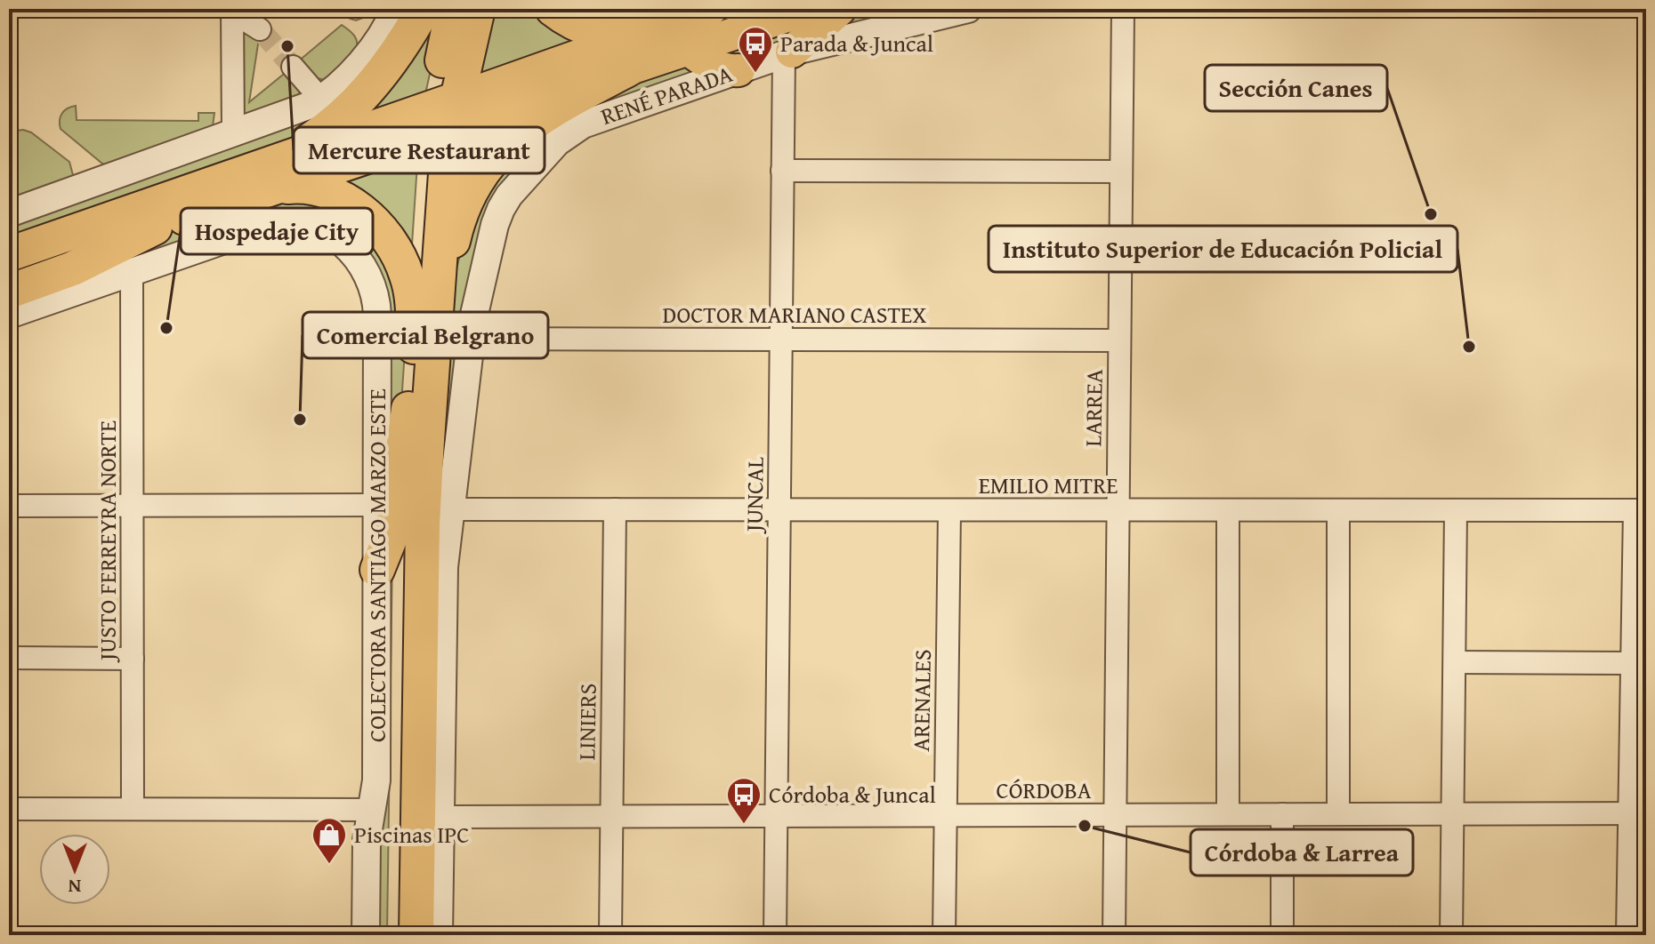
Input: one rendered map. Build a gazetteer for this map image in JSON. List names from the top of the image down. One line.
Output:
{"streets":{"street":["RENÉ PARADA","DOCTOR MARIANO CASTEX","LARREA","EMILIO MITRE","JUNCAL","JUSTO FERREYRA NORTE","COLECTORA SANTIAGO MARZO ESTE","ARENALES","LINIERS","CÓRDOBA"]},"crossings":[["RENÉ PARADA","DOCTOR MARIANO CASTEX"],["RENÉ PARADA","JUNCAL"],["DOCTOR MARIANO CASTEX","LARREA"],["DOCTOR MARIANO CASTEX","JUNCAL"],["LARREA","EMILIO MITRE"],["LARREA","CÓRDOBA"],["EMILIO MITRE","JUNCAL"],["EMILIO MITRE","ARENALES"],["EMILIO MITRE","LINIERS"],["JUNCAL","CÓRDOBA"],["JUSTO FERREYRA NORTE","COLECTORA SANTIAGO MARZO ESTE"],["ARENALES","CÓRDOBA"],["LINIERS","CÓRDOBA"]],"places":{"other":["Mercure Restaurant","Sección Canes","Hospedaje City","Instituto Superior de Educación Policial","Comercial Belgrano","Córdoba & Larrea"],"bus stop":["Parada & Juncal","Córdoba & Juncal"],"shop":["Piscinas IPC"]},"north":"bottom"}
